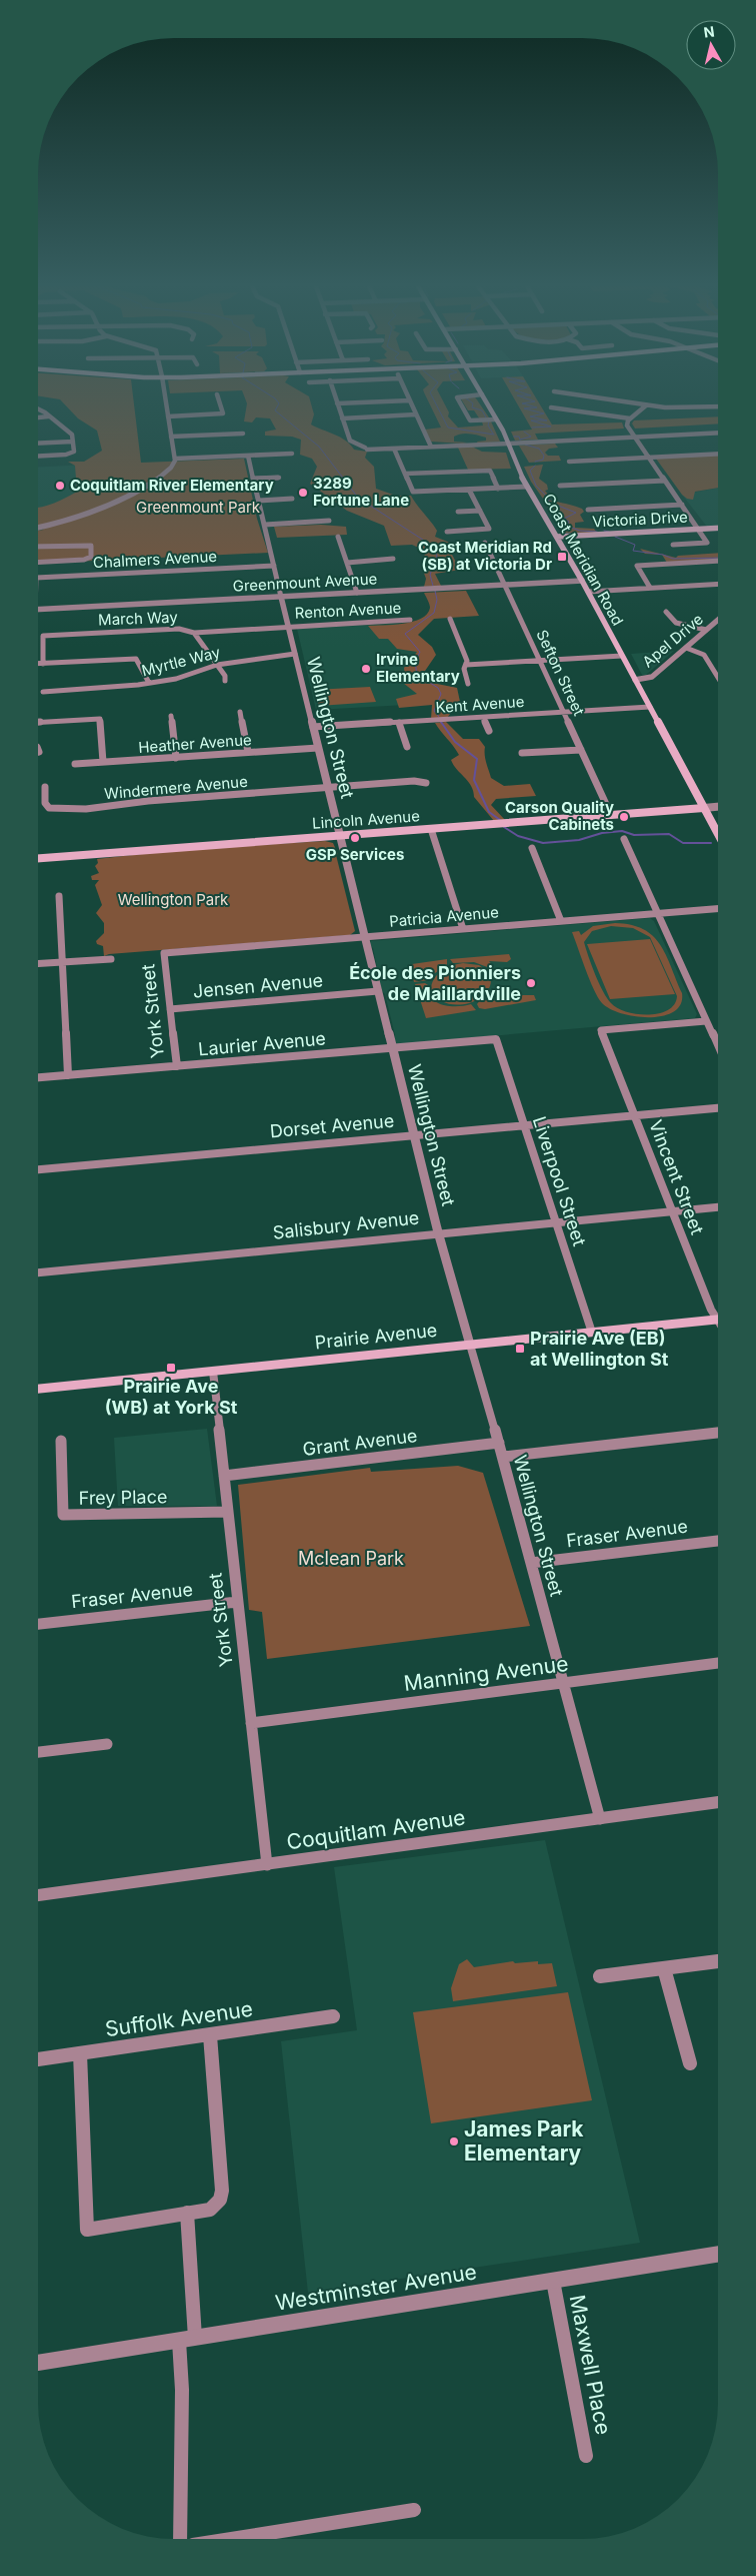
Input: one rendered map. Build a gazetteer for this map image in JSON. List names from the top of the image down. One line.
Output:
{"streets":{"main road":["Victoria Drive","Coast Meridian Road","Lincoln Avenue","Prairie Avenue"],"street":["Chalmers Avenue","Greenmount Avenue","Renton Avenue","March Way","Apel Drive","Myrtle Way","Sefton Street","Kent Avenue","Wellington Street","Heather Avenue","Windermere Avenue","Patricia Avenue","Jensen Avenue","York Street","Laurier Avenue","Dorset Avenue","Vincent Street","Liverpool Street","Salisbury Avenue","Grant Avenue","Frey Place","Fraser Avenue","Manning Avenue","Coquitlam Avenue","Suffolk Avenue","Westminster Avenue","Maxwell Place"]},"crossings":[["Victoria Drive","Coast Meridian Road"],["Chalmers Avenue","Wellington Street"],["Coast Meridian Road","Greenmount Avenue"],["Coast Meridian Road","Apel Drive"],["Coast Meridian Road","Kent Avenue"],["Coast Meridian Road","Lincoln Avenue"],["Greenmount Avenue","Sefton Street"],["Greenmount Avenue","Wellington Street"],["Renton Avenue","March Way"],["Renton Avenue","Wellington Street"],["March Way","Myrtle Way"],["Myrtle Way","Wellington Street"],["Sefton Street","Kent Avenue"],["Sefton Street","Lincoln Avenue"],["Kent Avenue","Wellington Street"],["Wellington Street","Heather Avenue"],["Wellington Street","Windermere Avenue"],["Wellington Street","Lincoln Avenue"],["Wellington Street","Patricia Avenue"],["Wellington Street","Jensen Avenue"],["Wellington Street","Laurier Avenue"],["Wellington Street","Dorset Avenue"],["Wellington Street","Salisbury Avenue"],["Wellington Street","Prairie Avenue"],["Wellington Street","Grant Avenue"],["Wellington Street","Fraser Avenue"],["Wellington Street","Manning Avenue"],["Wellington Street","Coquitlam Avenue"],["Patricia Avenue","York Street"],["Jensen Avenue","York Street"],["York Street","Laurier Avenue"],["York Street","Prairie Avenue"],["York Street","Grant Avenue"],["York Street","Frey Place"],["York Street","Fraser Avenue"],["York Street","Manning Avenue"],["York Street","Coquitlam Avenue"],["Laurier Avenue","Liverpool Street"],["Dorset Avenue","Vincent Street"],["Dorset Avenue","Liverpool Street"],["Vincent Street","Salisbury Avenue"],["Liverpool Street","Salisbury Avenue"],["Liverpool Street","Prairie Avenue"],["Westminster Avenue","Maxwell Place"]],"parks":["Greenmount Park","Wellington Park","Mclean Park"],"places":{"other":["Coquitlam River Elementary","3289 Fortune Lane","Irvine Elementary","Carson Quality Cabinets","GSP Services","École des Pionniers de Maillardville","James Park Elementary"],"transit":["Coast Meridian Rd (SB) at Victoria Dr","Prairie Ave (EB) at Wellington St","Prairie Ave (WB) at York St"]},"north":"top"}
